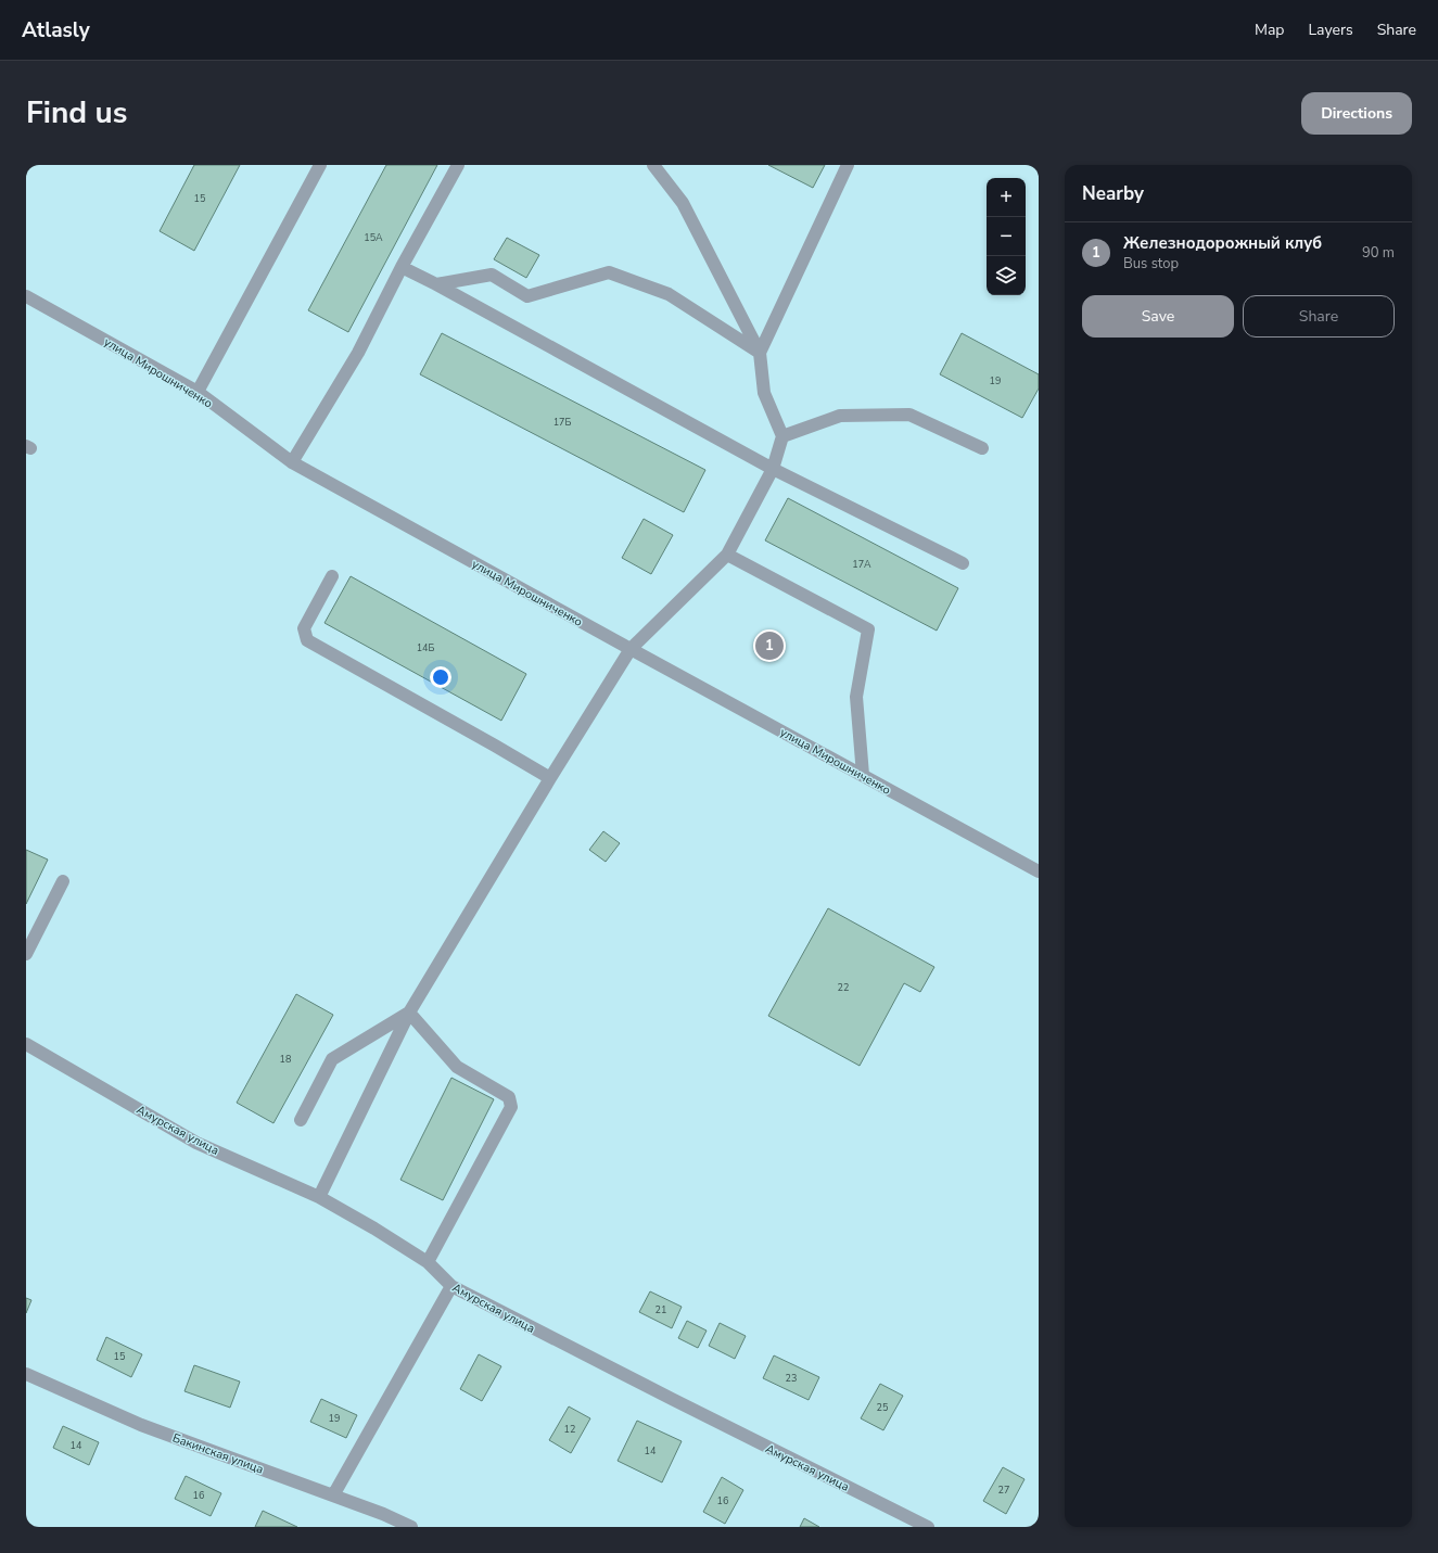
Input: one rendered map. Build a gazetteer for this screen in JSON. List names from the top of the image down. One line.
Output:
{"streets":{"street":["улица Мирошниченко","Амурская улица","Бакинская улица"]},"house_numbers":["15","15А","19","17Б","17А","14Б","22","18","21","15","23","25","19","12","14","14","27","16","16"],"page":{"header":"Atlasly","nav":["Map","Layers","Share"],"title":"Find us","buttons":["Directions",["Save","Share"]],"heading":"Nearby","map_buttons":["+","−"],"list":[{"mark":"1","name":"Железнодорожный клуб","note":"Bus stop","value":"90 m"}],"pins":"1"}}
